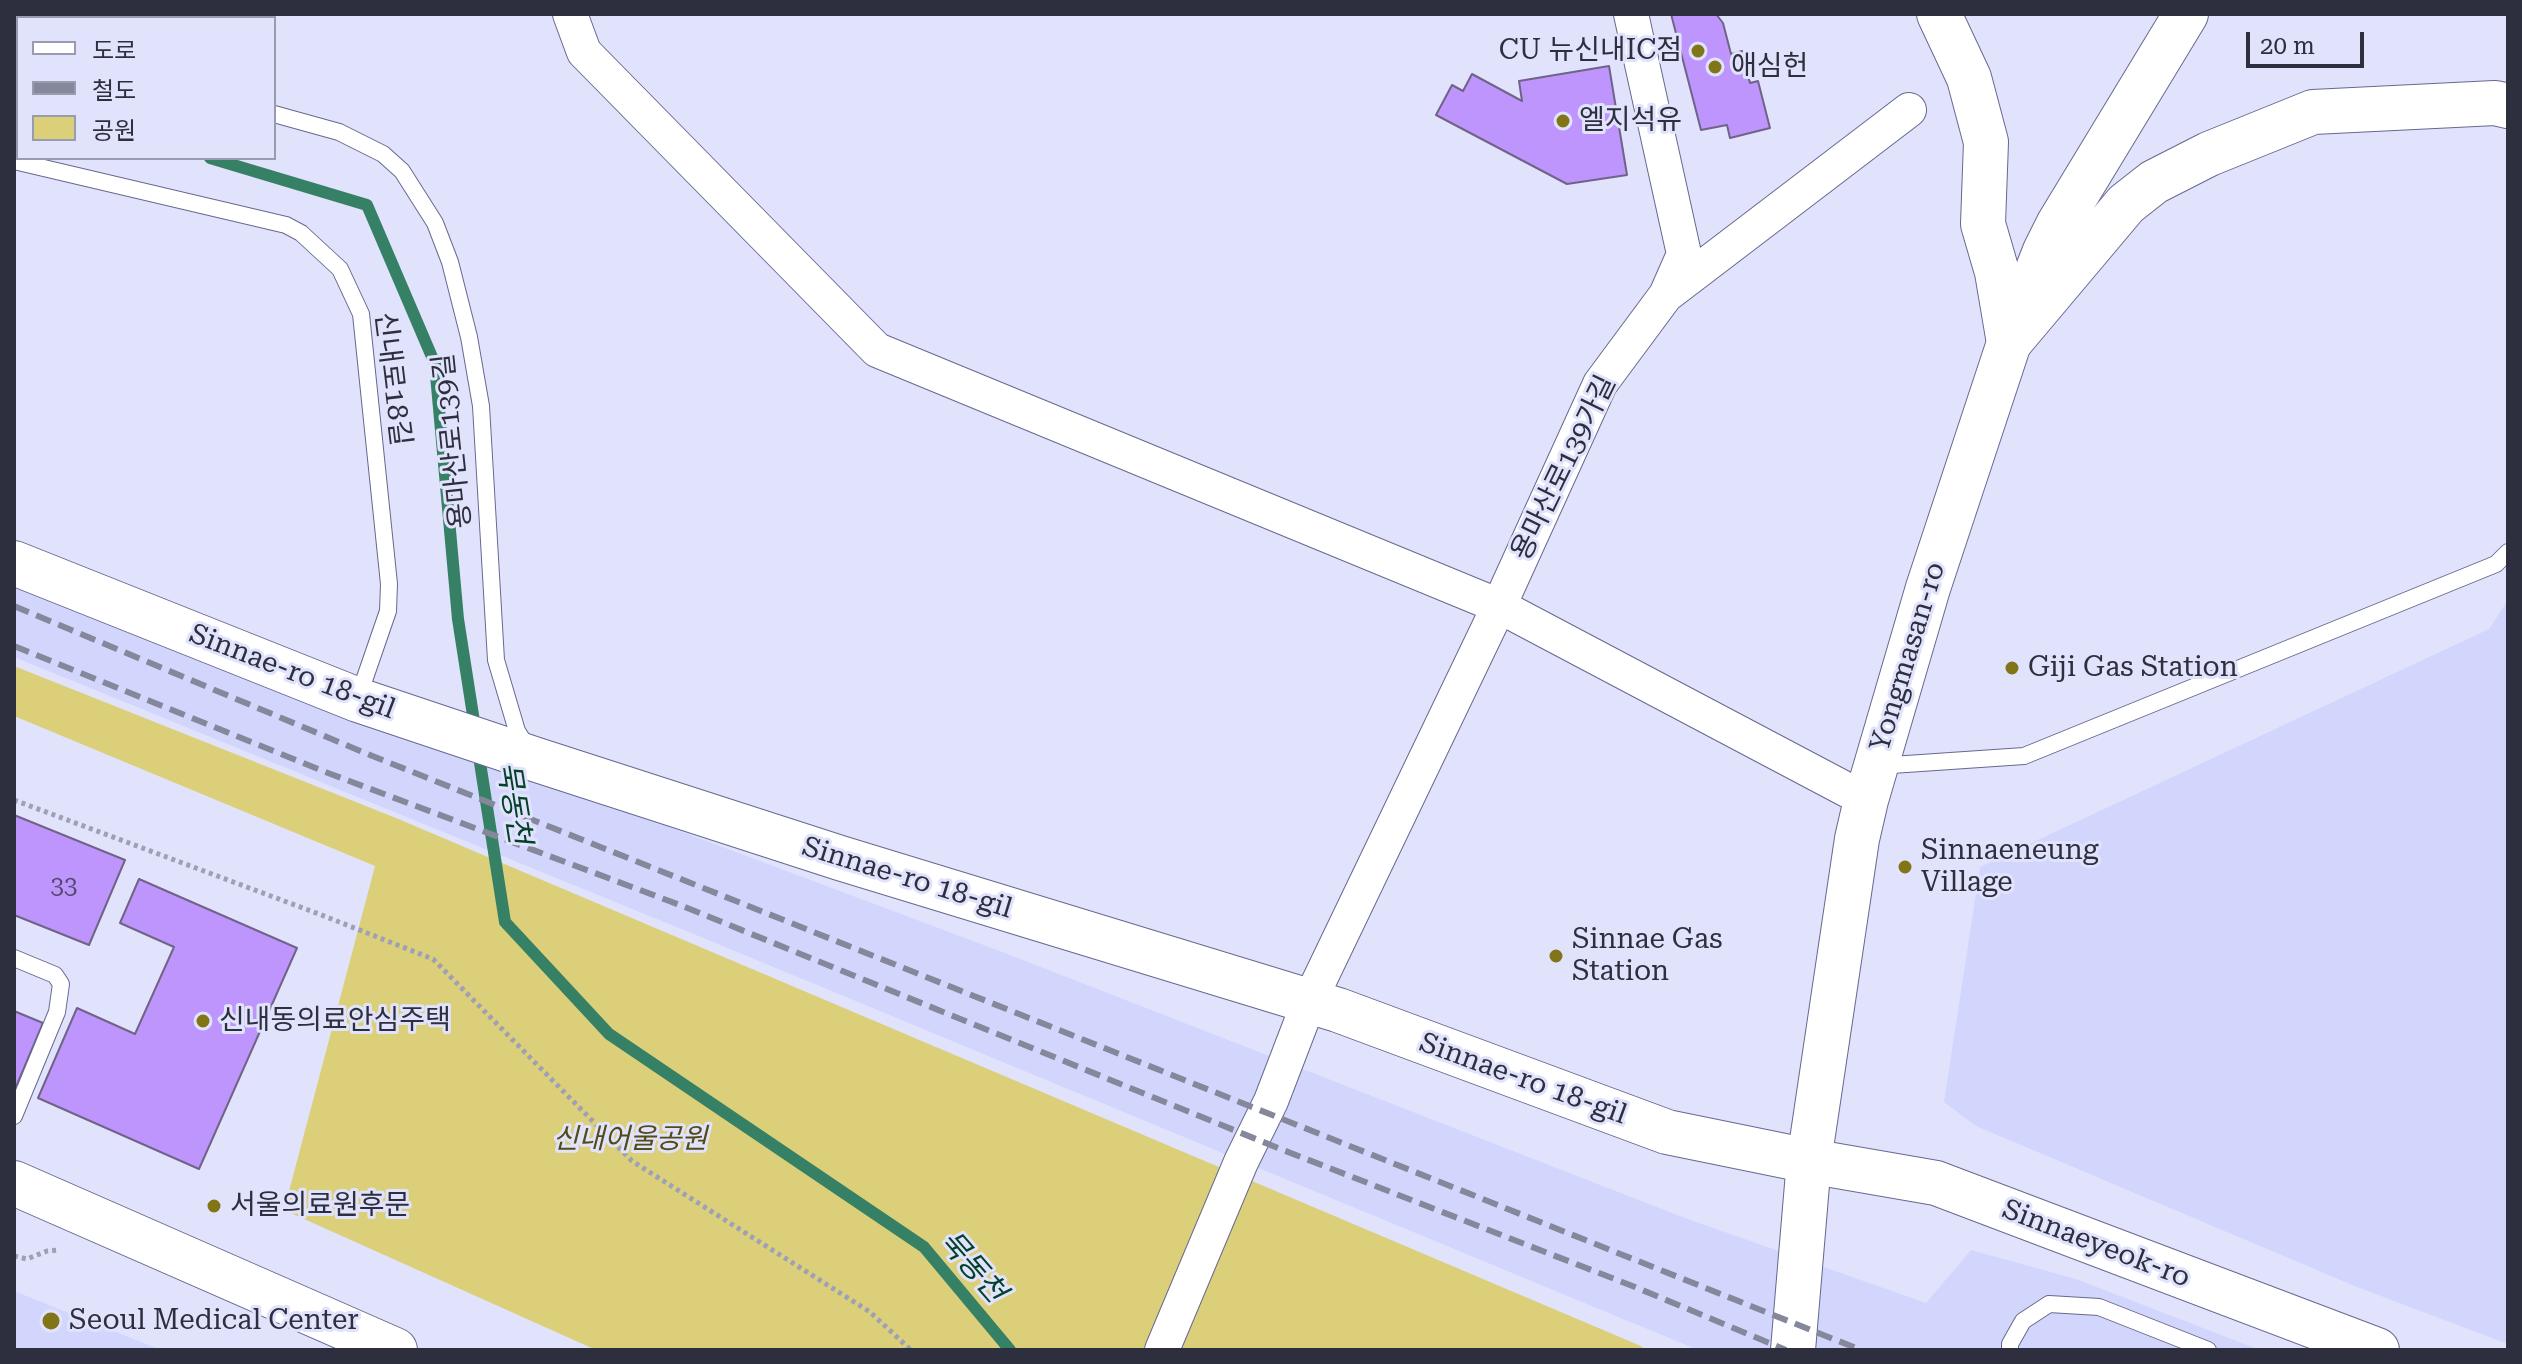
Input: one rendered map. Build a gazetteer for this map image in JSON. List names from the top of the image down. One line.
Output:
{"streets":{"main road":["Yongmasan-ro","Sinnae-ro 18-gil","Sinnaeyeok-ro"],"street":["용마산로139가길"],"lane":["신내로18길","용마산로139길"]},"crossings":[["신내로18길","Sinnae-ro 18-gil"],["용마산로139길","Sinnae-ro 18-gil"],["용마산로139가길","Sinnae-ro 18-gil"],["Yongmasan-ro","Sinnae-ro 18-gil"],["Yongmasan-ro","Sinnaeyeok-ro"],["Sinnae-ro 18-gil","Sinnaeyeok-ro"]],"water":["묵동천"],"parks":["신내어울공원"],"places":["CU 뉴신내IC점","애심헌","엘지석유","Giji Gas Station","Sinnaeneung Village","Sinnae Gas Station","신내동의료안심주택","서울의료원후문","Seoul Medical Center"],"house_numbers":["33"],"legend":["도로","철도","공원"],"scale_bar":"20 m"}
